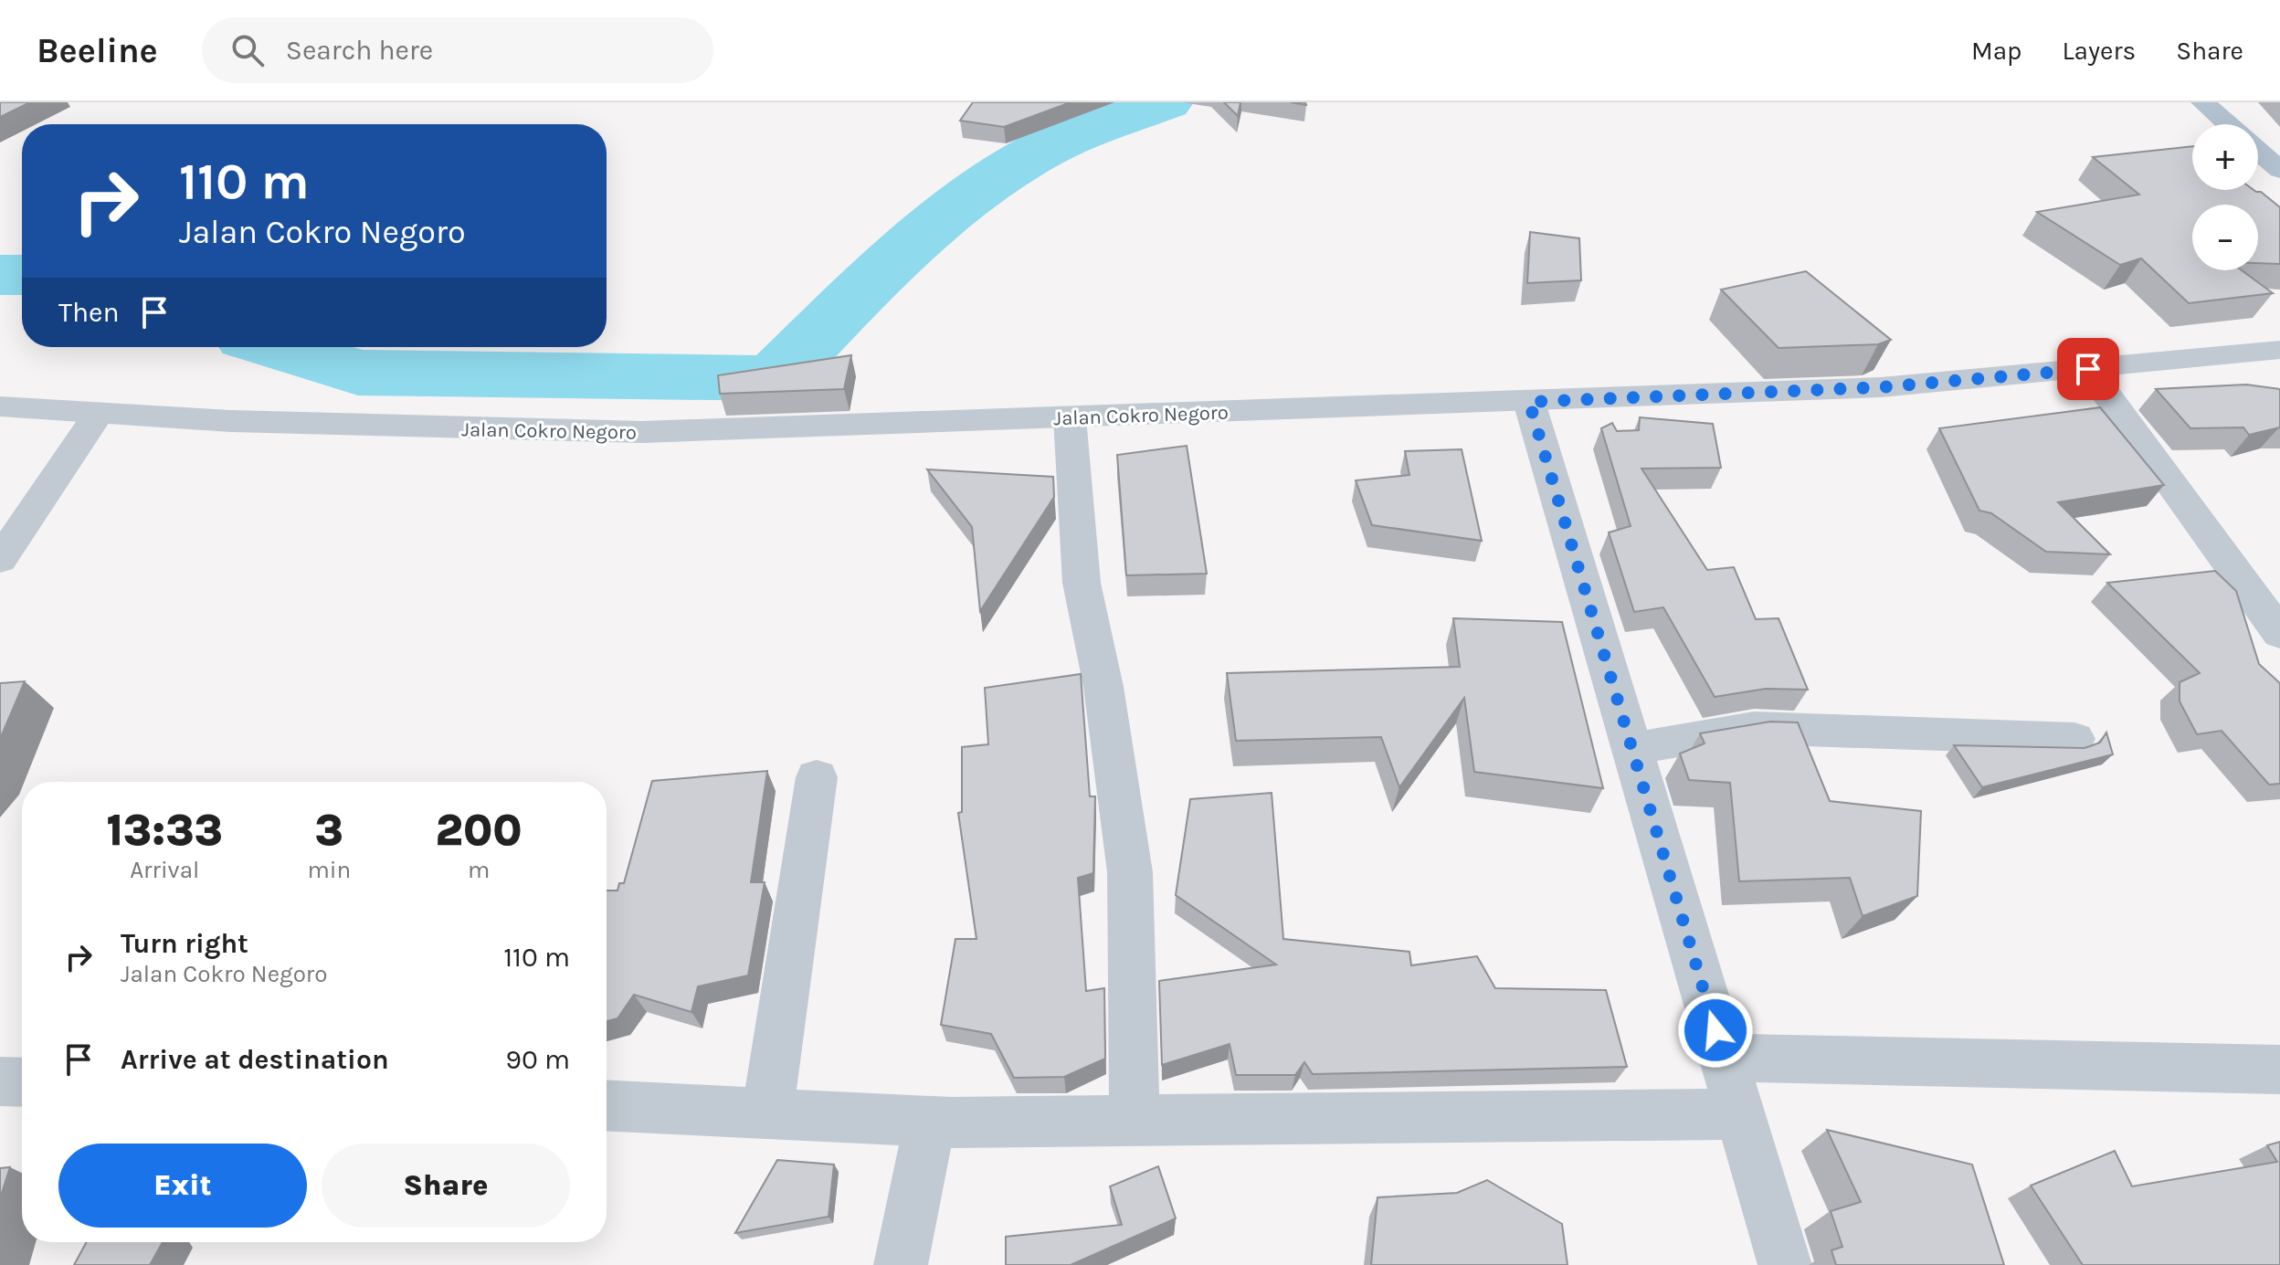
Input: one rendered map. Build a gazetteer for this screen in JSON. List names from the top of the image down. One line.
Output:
{"streets":{"street":["Jalan Cokro Negoro"]},"page":{"header":"Beeline","search":"Search here","nav":["Map","Layers","Share"],"map_buttons":["+","−"],"turn":["110 m","Jalan Cokro Negoro"],"then":"Then","eta":["13:33","Arrival","3","min","200","m"],"list":[{"name":"Turn right","note":"Jalan Cokro Negoro","value":"110 m"},{"name":"Arrive at destination","value":"90 m"}],"buttons":["Exit","Share"]}}
